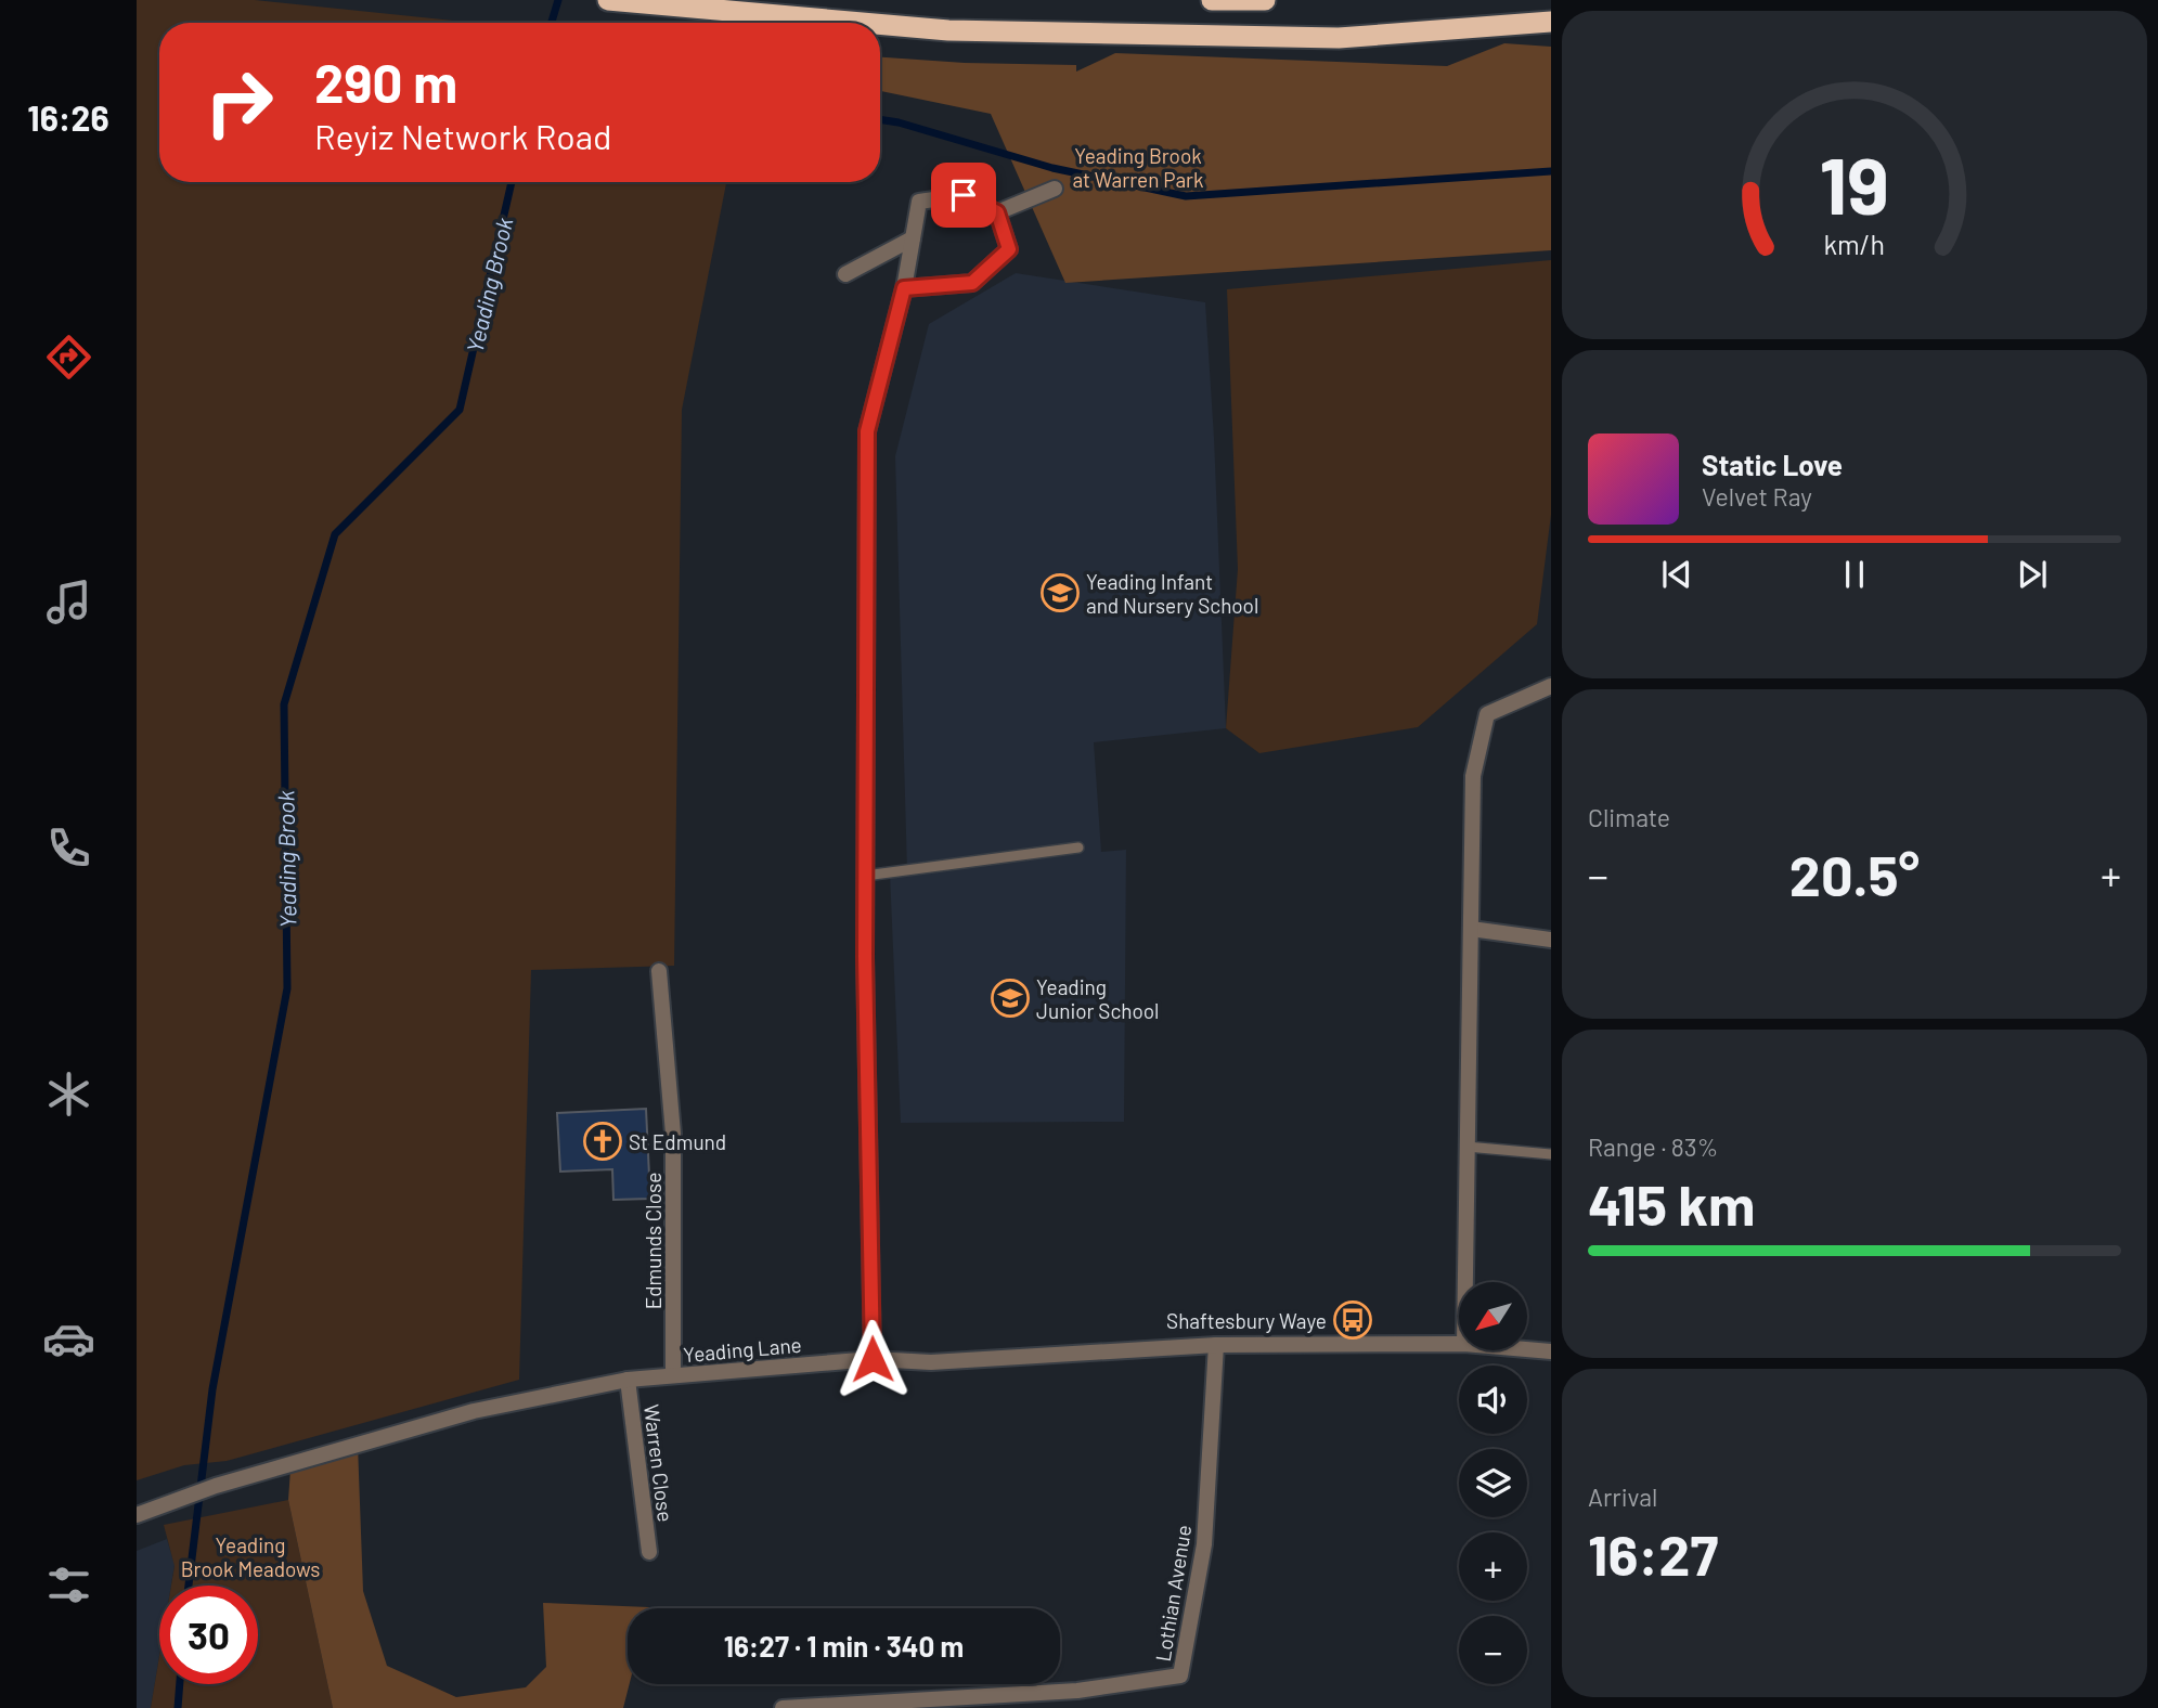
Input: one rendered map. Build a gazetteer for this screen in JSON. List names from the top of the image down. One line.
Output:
{"streets":{"street":["Edmunds Close","Yeading Lane","Warren Close","Lothian Avenue"]},"crossings":[["Edmunds Close","Yeading Lane"],["Yeading Lane","Warren Close"],["Yeading Lane","Lothian Avenue"]],"water":["Yeading Brook"],"parks":["Yeading Brook at Warren Park","Yeading Brook Meadows"],"places":{"school or university":["Yeading Infant and Nursery School","Yeading Junior School"],"church":["St Edmund"],"bus stop":["Shaftesbury Waye"]},"north":"bottom left","page":{"tabs":"16:26","turn":["290 m","Reyiz Network Road"],"song":["Static Love","Velvet Ray"],"tile":["Climate",["Range · 83%","415 km"],["Arrival","16:27"]],"heat":["−","20.5°","+"],"map_buttons":["+","−"],"limit":"30","trip":"16:27 · 1 min · 340 m","gauge":["19","km/h"]}}
